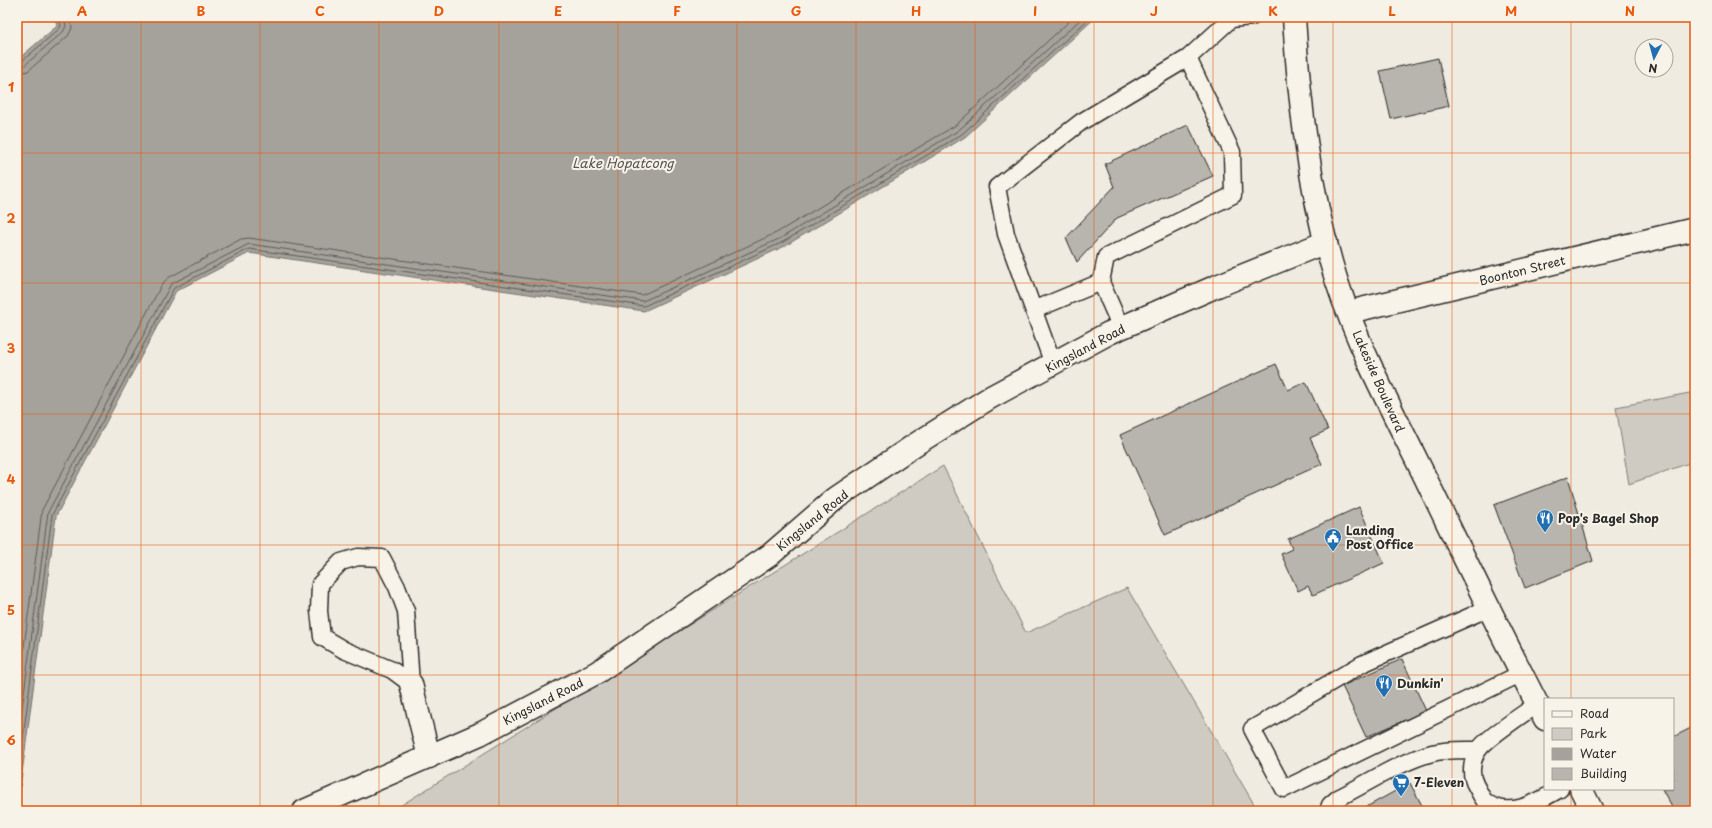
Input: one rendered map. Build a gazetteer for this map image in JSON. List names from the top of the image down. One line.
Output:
{"streets":{"street":["Boonton Street","Kingsland Road","Lakeside Boulevard"]},"crossings":[["Boonton Street","Lakeside Boulevard"],["Kingsland Road","Lakeside Boulevard"]],"water":["Lake Hopatcong"],"places":{"restaurant":["Pop's Bagel Shop","Dunkin'"],"public building":["Landing Post Office"],"supermarket":["7-Eleven"]},"legend":["Road","Park","Water","Building"],"north":"bottom","grid":{"columns":["A","B","C","D","E","F","G","H","I","J","K","L","M","N"],"rows":["1","2","3","4","5","6"]}}
